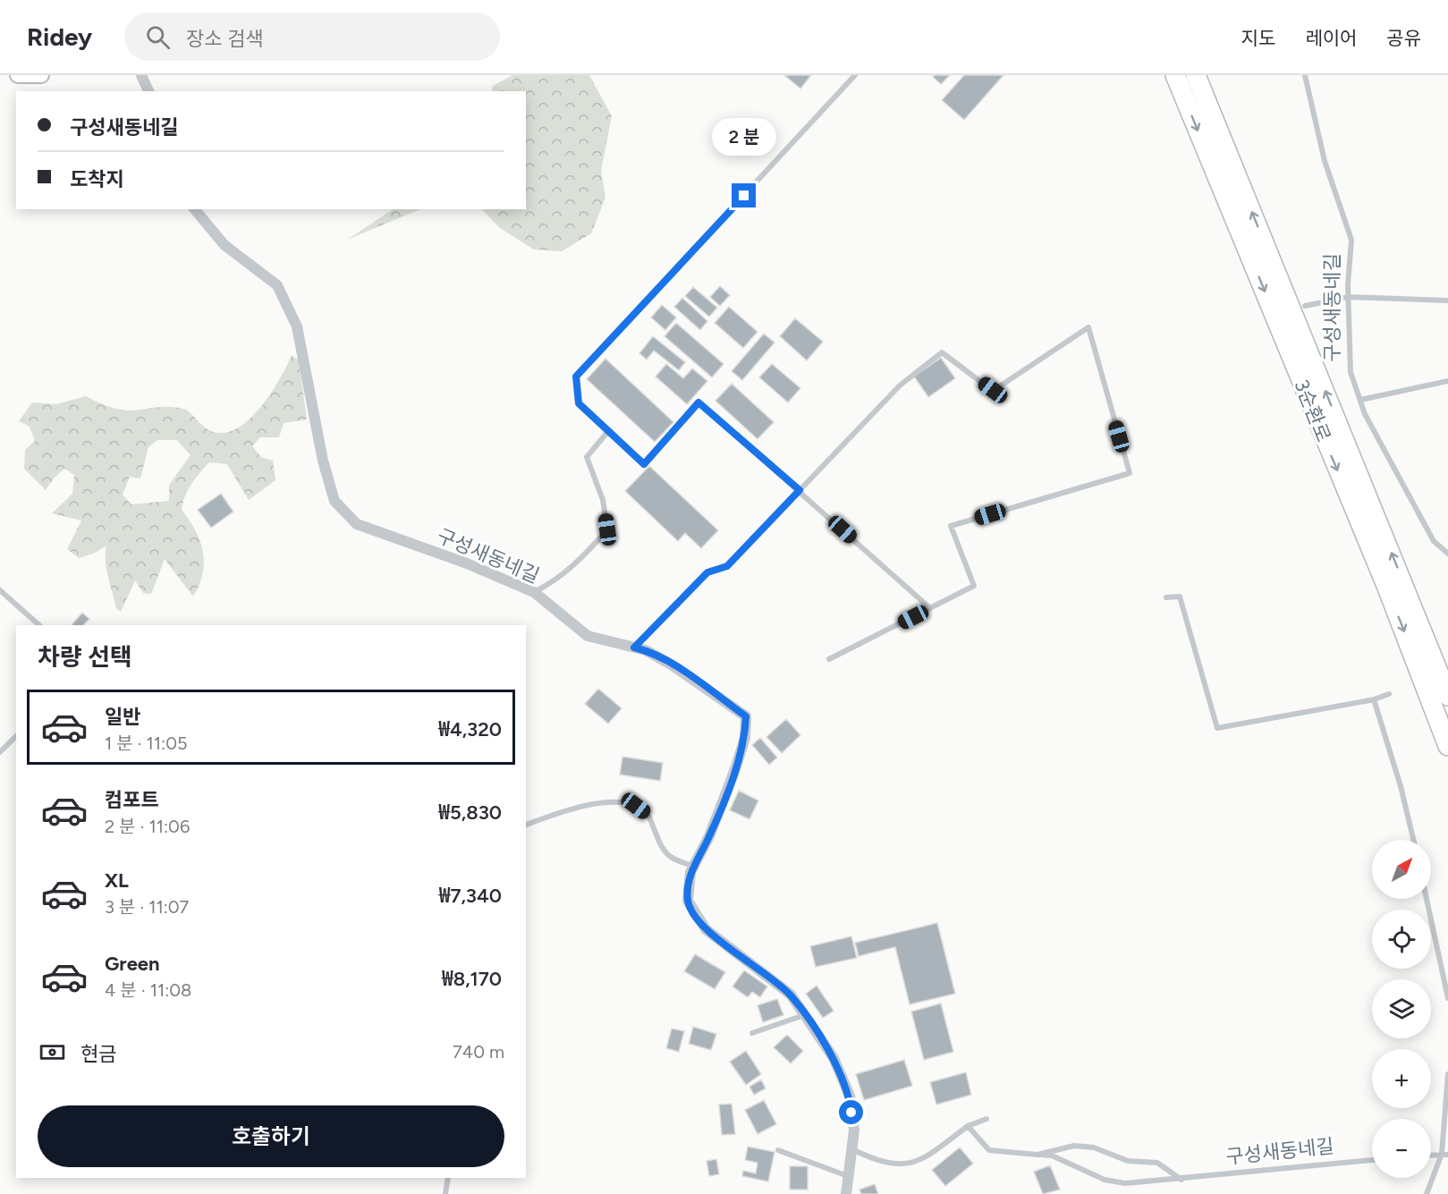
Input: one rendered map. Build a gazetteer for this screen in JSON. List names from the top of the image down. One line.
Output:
{"streets":{"highway":["3순환로"],"street":["구성새동네길"]},"north":"top right","page":{"header":"Ridey","search":"장소 검색","nav":["지도","레이어","공유"],"banner":["구성새동네길","도착지"],"bubble":"2 분","heading":"차량 선택","list":[{"name":"일반","note":"1 분 · 11:05","value":"₩4,320"},{"name":"컴포트","note":"2 분 · 11:06","value":"₩5,830"},{"name":"XL","note":"3 분 · 11:07","value":"₩7,340"},{"name":"Green","note":"4 분 · 11:08","value":"₩8,170"}],"map_buttons":["+","−"],"pay":["현금","740 m"],"buttons":"호출하기"}}
